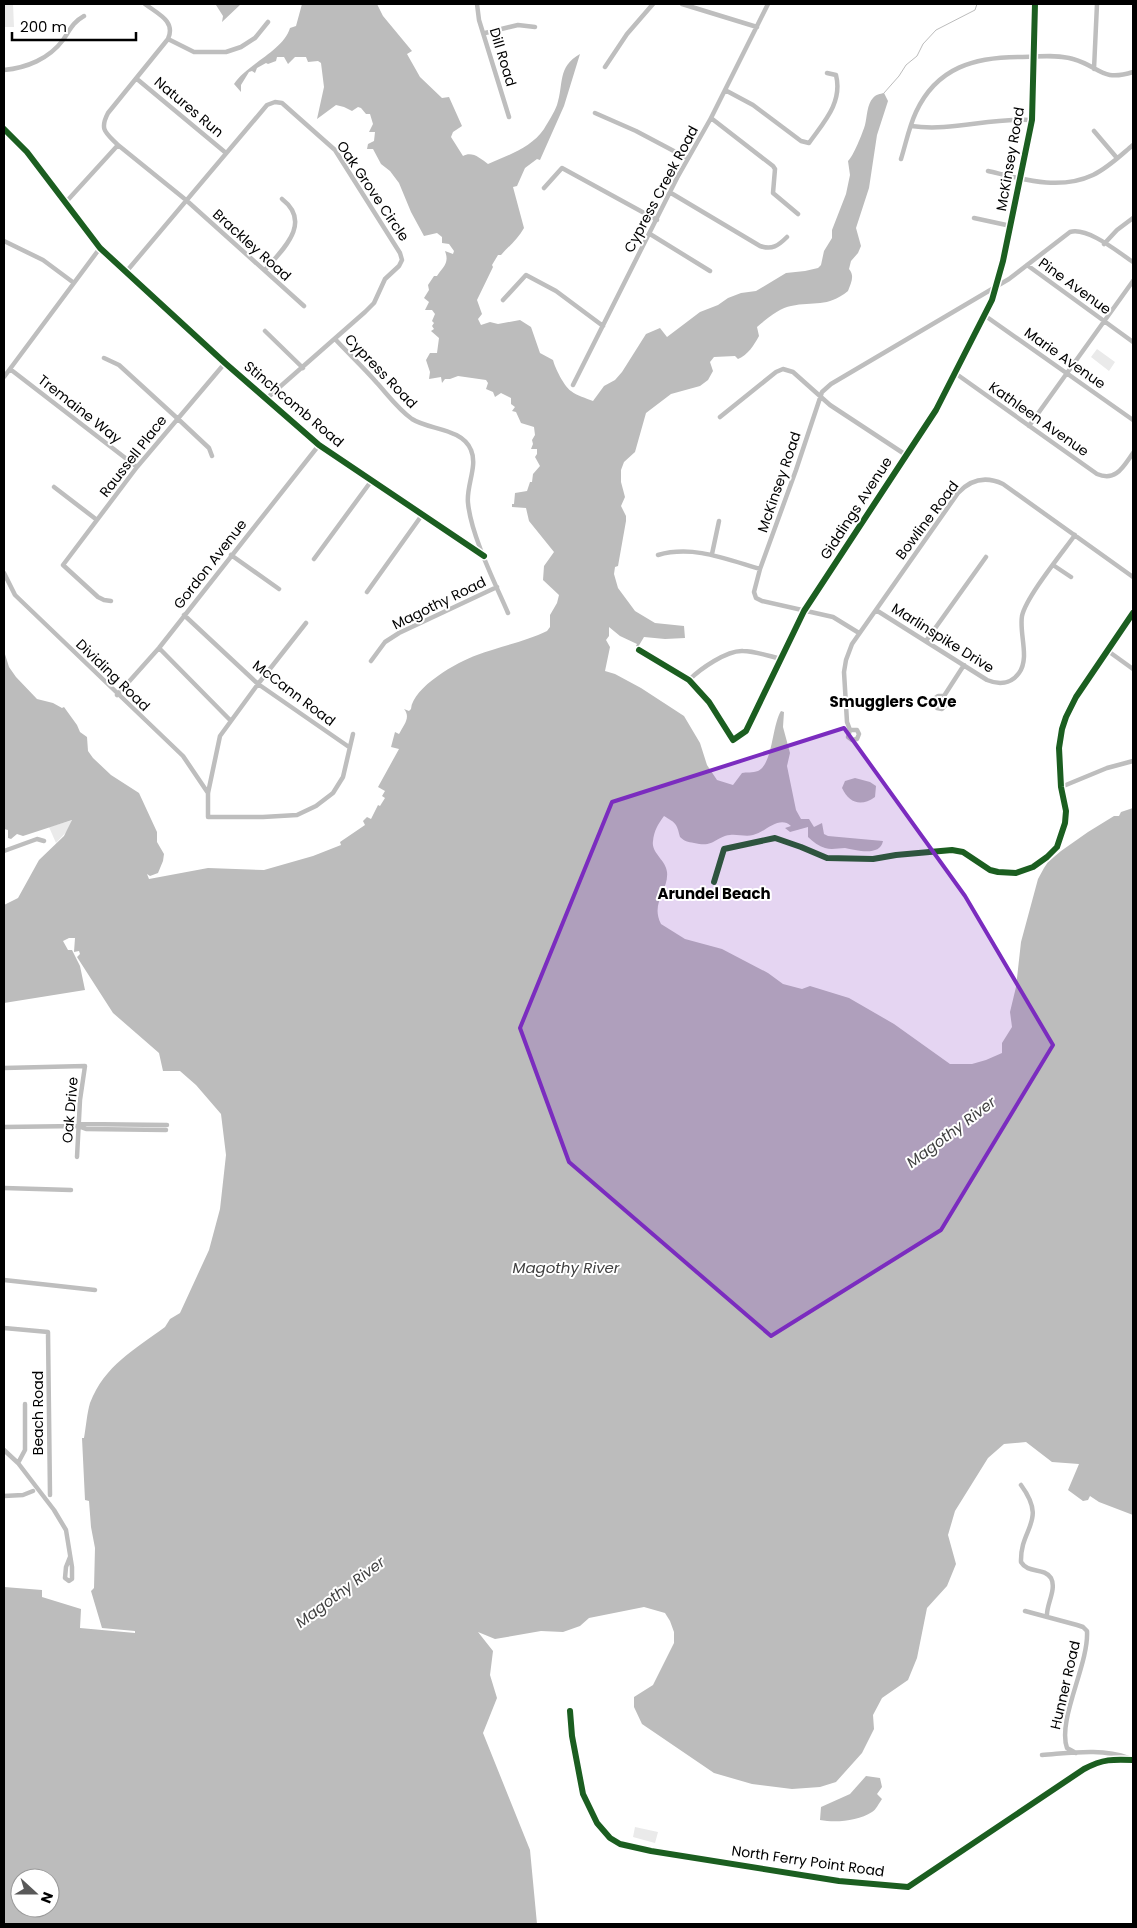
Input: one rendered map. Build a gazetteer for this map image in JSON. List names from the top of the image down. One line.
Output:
{"streets":{"street":["Dill Road","Natures Run","McKinsey Road","Cypress Creek Road","Oak Grove Circle","Brackley Road","Pine Avenue","Marie Avenue","Cypress Road","Stinchcomb Road","Tremaine Way","Kathleen Avenue","Raussell Place","Giddings Avenue","Bowline Road","Gordon Avenue","Magothy Road","Marlinspike Drive","Dividing Road","McCann Road","Oak Drive","Beach Road","Hunner Road","North Ferry Point Road"]},"crossings":[["Natures Run","Oak Grove Circle"],["Natures Run","Brackley Road"],["McKinsey Road","Giddings Avenue"],["Oak Grove Circle","Brackley Road"],["Oak Grove Circle","Cypress Road"],["Oak Grove Circle","Stinchcomb Road"],["Marie Avenue","Giddings Avenue"],["Cypress Road","Stinchcomb Road"],["Cypress Road","Magothy Road"],["Stinchcomb Road","Raussell Place"],["Stinchcomb Road","Gordon Avenue"],["Tremaine Way","Raussell Place"],["Kathleen Avenue","Giddings Avenue"],["Bowline Road","Marlinspike Drive"],["Gordon Avenue","Dividing Road"],["Gordon Avenue","McCann Road"]],"districts":["Smugglers Cove","Arundel Beach"],"water":["Magothy River"],"scale_bar":"200 m","north":"right"}
